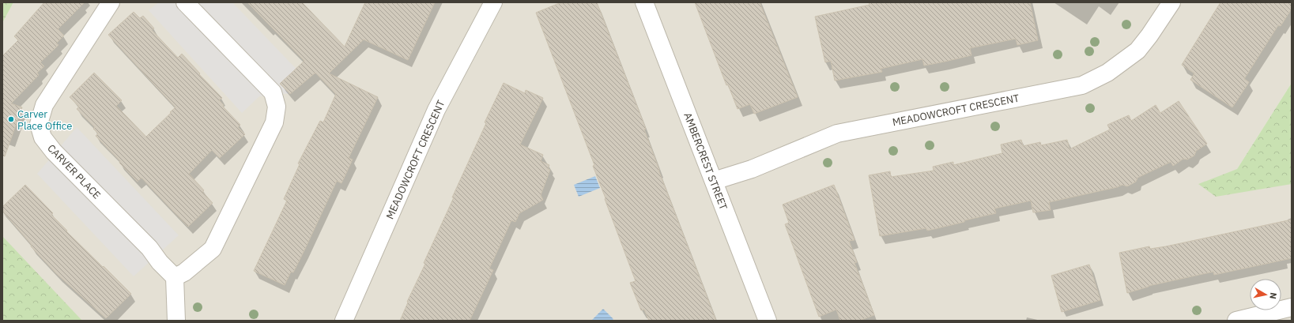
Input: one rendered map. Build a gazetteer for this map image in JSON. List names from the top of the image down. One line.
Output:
{"streets":{"street":["MEADOWCROFT CRESCENT","AMBERCREST STREET","CARVER PLACE"]},"crossings":[["MEADOWCROFT CRESCENT","AMBERCREST STREET"]],"places":["Carver Place Office"],"north":"right"}
